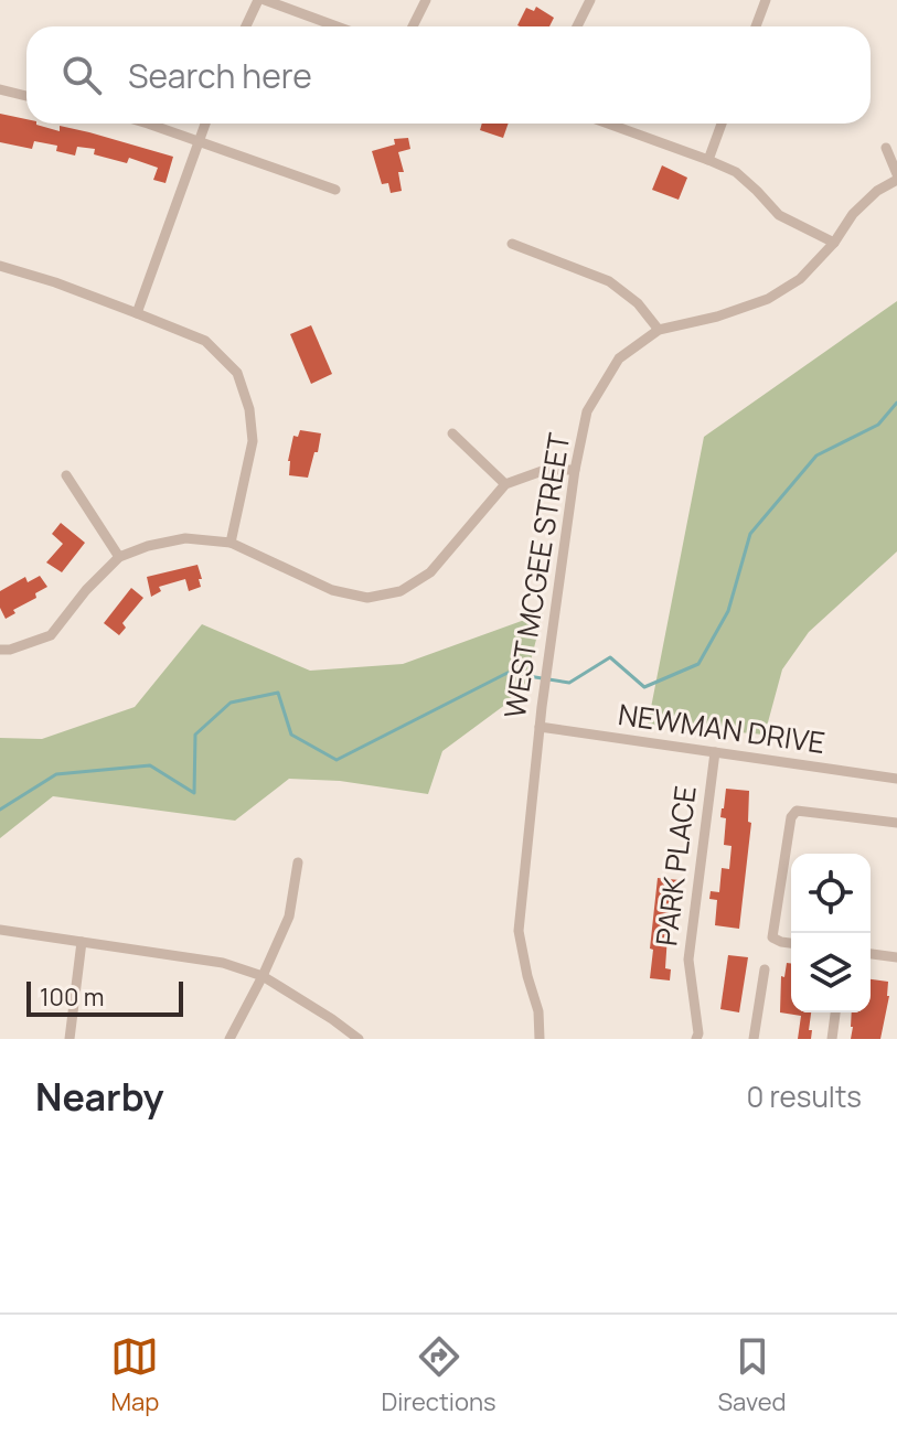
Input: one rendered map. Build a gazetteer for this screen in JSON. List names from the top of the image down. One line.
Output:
{"streets":{"street":["WEST MCGEE STREET","NEWMAN DRIVE","PARK PLACE"]},"crossings":[["WEST MCGEE STREET","NEWMAN DRIVE"],["NEWMAN DRIVE","PARK PLACE"]],"scale_bar":"100 m","page":{"search":"Search here","scale":"100 m","heading":["Nearby","0 results"],"nav":["Map","Directions","Saved"]}}
